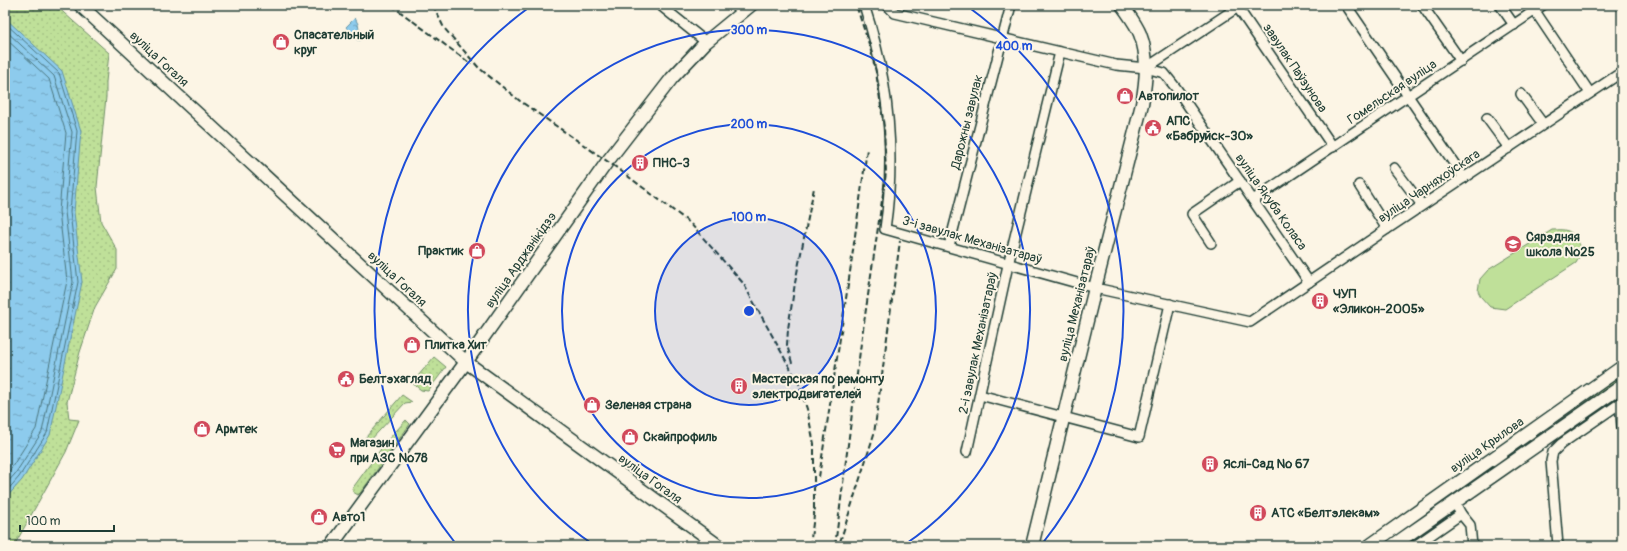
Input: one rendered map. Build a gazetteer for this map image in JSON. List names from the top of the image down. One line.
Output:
{"streets":{"main road":["вуліца Гогаля","вуліца Арджанікідзэ","вуліца Механізатараў","вуліца Крылова"],"street":["завулак Паўзунова","Гомельская вуліца","Дарожны завулак","вуліца Чарняхоўскага","вуліца Якуба Коласа","3-і завулак Механізатараў","2-і завулак Механізатараў"]},"crossings":[["вуліца Гогаля","вуліца Арджанікідзэ"],["завулак Паўзунова","Гомельская вуліца"],["Гомельская вуліца","вуліца Якуба Коласа"],["Дарожны завулак","вуліца Якуба Коласа"],["Дарожны завулак","3-і завулак Механізатараў"],["вуліца Чарняхоўскага","вуліца Якуба Коласа"],["вуліца Чарняхоўскага","3-і завулак Механізатараў"],["вуліца Якуба Коласа","вуліца Механізатараў"],["вуліца Якуба Коласа","2-і завулак Механізатараў"],["3-і завулак Механізатараў","вуліца Механізатараў"],["3-і завулак Механізатараў","2-і завулак Механізатараў"]],"places":{"shop":["Спасательный круг","Автопилот","Практик","Плитка Хит","Зеленая страна","Армтек","Скайпрофиль","Авто1"],"public building":["АПС «Бабруйск-30»","Белтэхагляд"],"building":["ПНС-3","ЧУП «Эликон-2005»","Мастерская по ремонту электродвигателей","Яслі-Сад № 67","АТС «Белтэлекам»"],"school or university":["Сярэдняя школа №25"],"supermarket":["Магазин при АЗС №78"]},"scale_bar":"100 m","rings":["300 m","400 m","200 m","100 m"]}
